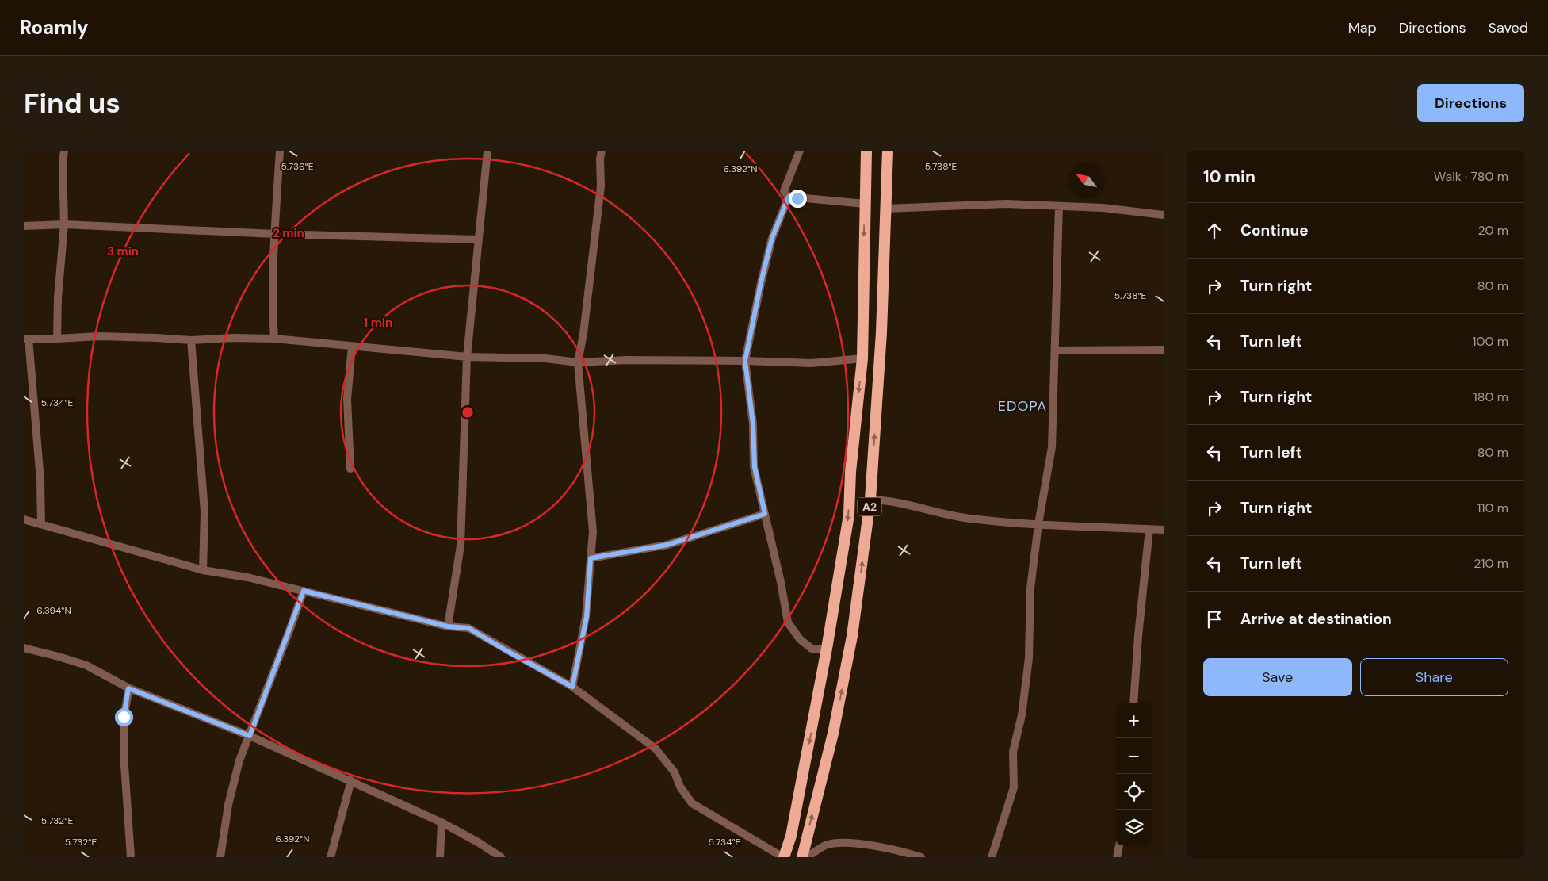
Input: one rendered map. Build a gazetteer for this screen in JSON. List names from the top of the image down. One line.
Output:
{"streets":{"highway":["A2"]},"districts":["EDOPA"],"north":"top left","page":{"header":"Roamly","nav":["Map","Directions","Saved"],"buttons":["Directions",["Save","Share"]],"title":"Find us","heading":["10 min","Walk · 780 m"],"list":[["Continue","20 m"],["Turn right","80 m"],["Turn left","100 m"],["Turn right","180 m"],["Turn left","80 m"],["Turn right","110 m"],["Turn left","210 m"],"Arrive at destination"],"map_buttons":["+","−"]},"coordinates":["5.736°E","5.738°E","6.392°N","5.734°E","6.394°N","5.732°E"],"rings":["2 min","3 min","1 min"]}
